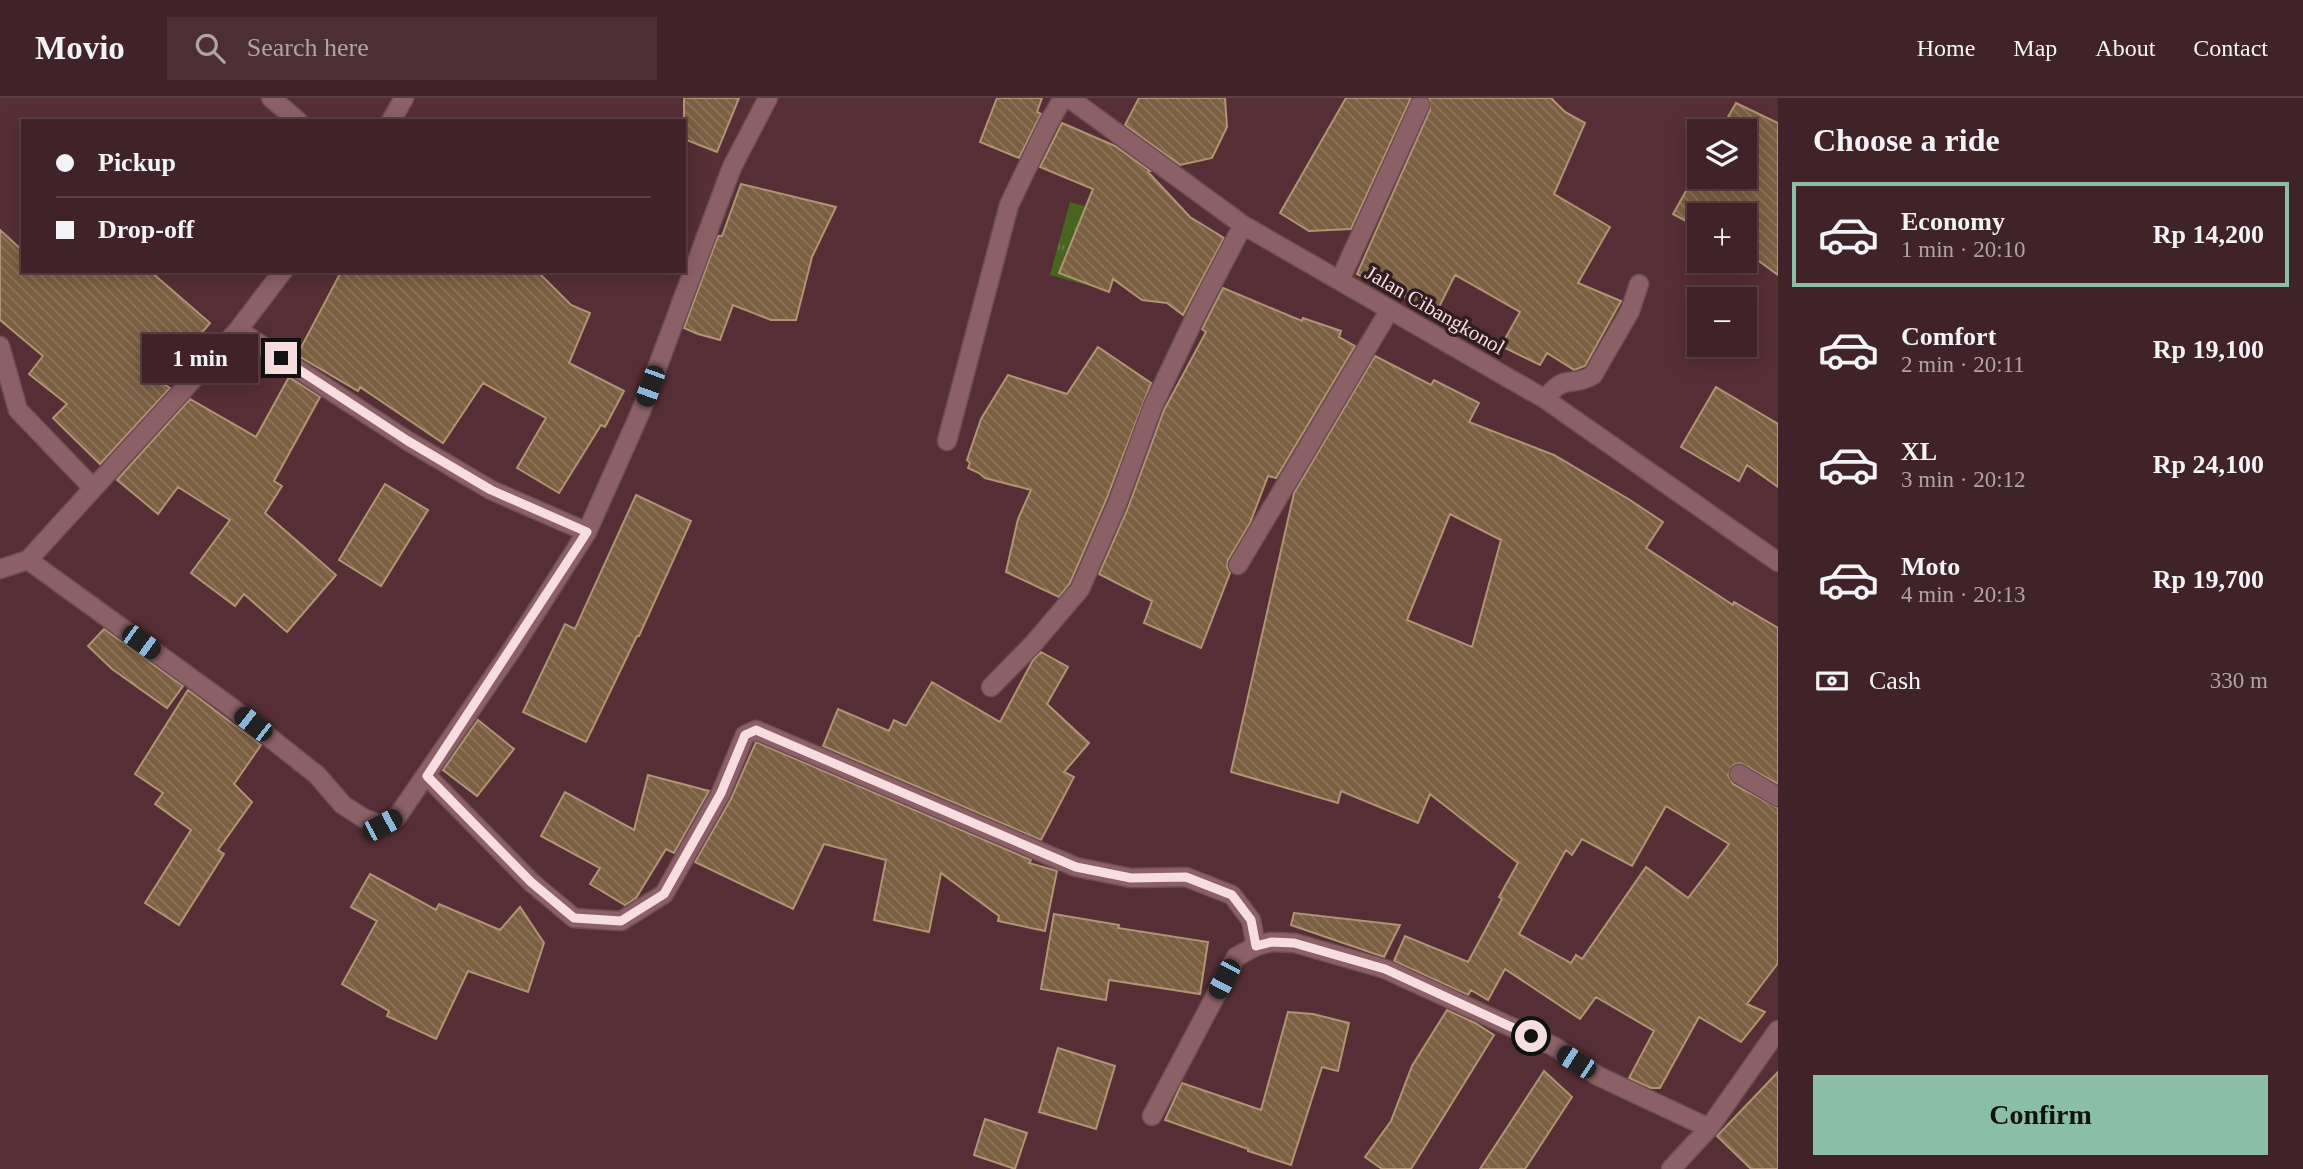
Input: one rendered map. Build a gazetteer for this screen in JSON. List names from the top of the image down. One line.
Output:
{"streets":{"street":["Jalan Cibangkonol"]},"page":{"header":"Movio","search":"Search here","nav":["Home","Map","About","Contact"],"heading":"Choose a ride","map_buttons":["+","−"],"banner":["Pickup","Drop-off"],"list":[{"name":"Economy","note":"1 min · 20:10","value":"Rp 14,200"},{"name":"Comfort","note":"2 min · 20:11","value":"Rp 19,100"},{"name":"XL","note":"3 min · 20:12","value":"Rp 24,100"},{"name":"Moto","note":"4 min · 20:13","value":"Rp 19,700"}],"bubble":"1 min","pay":["Cash","330 m"],"buttons":"Confirm"}}
